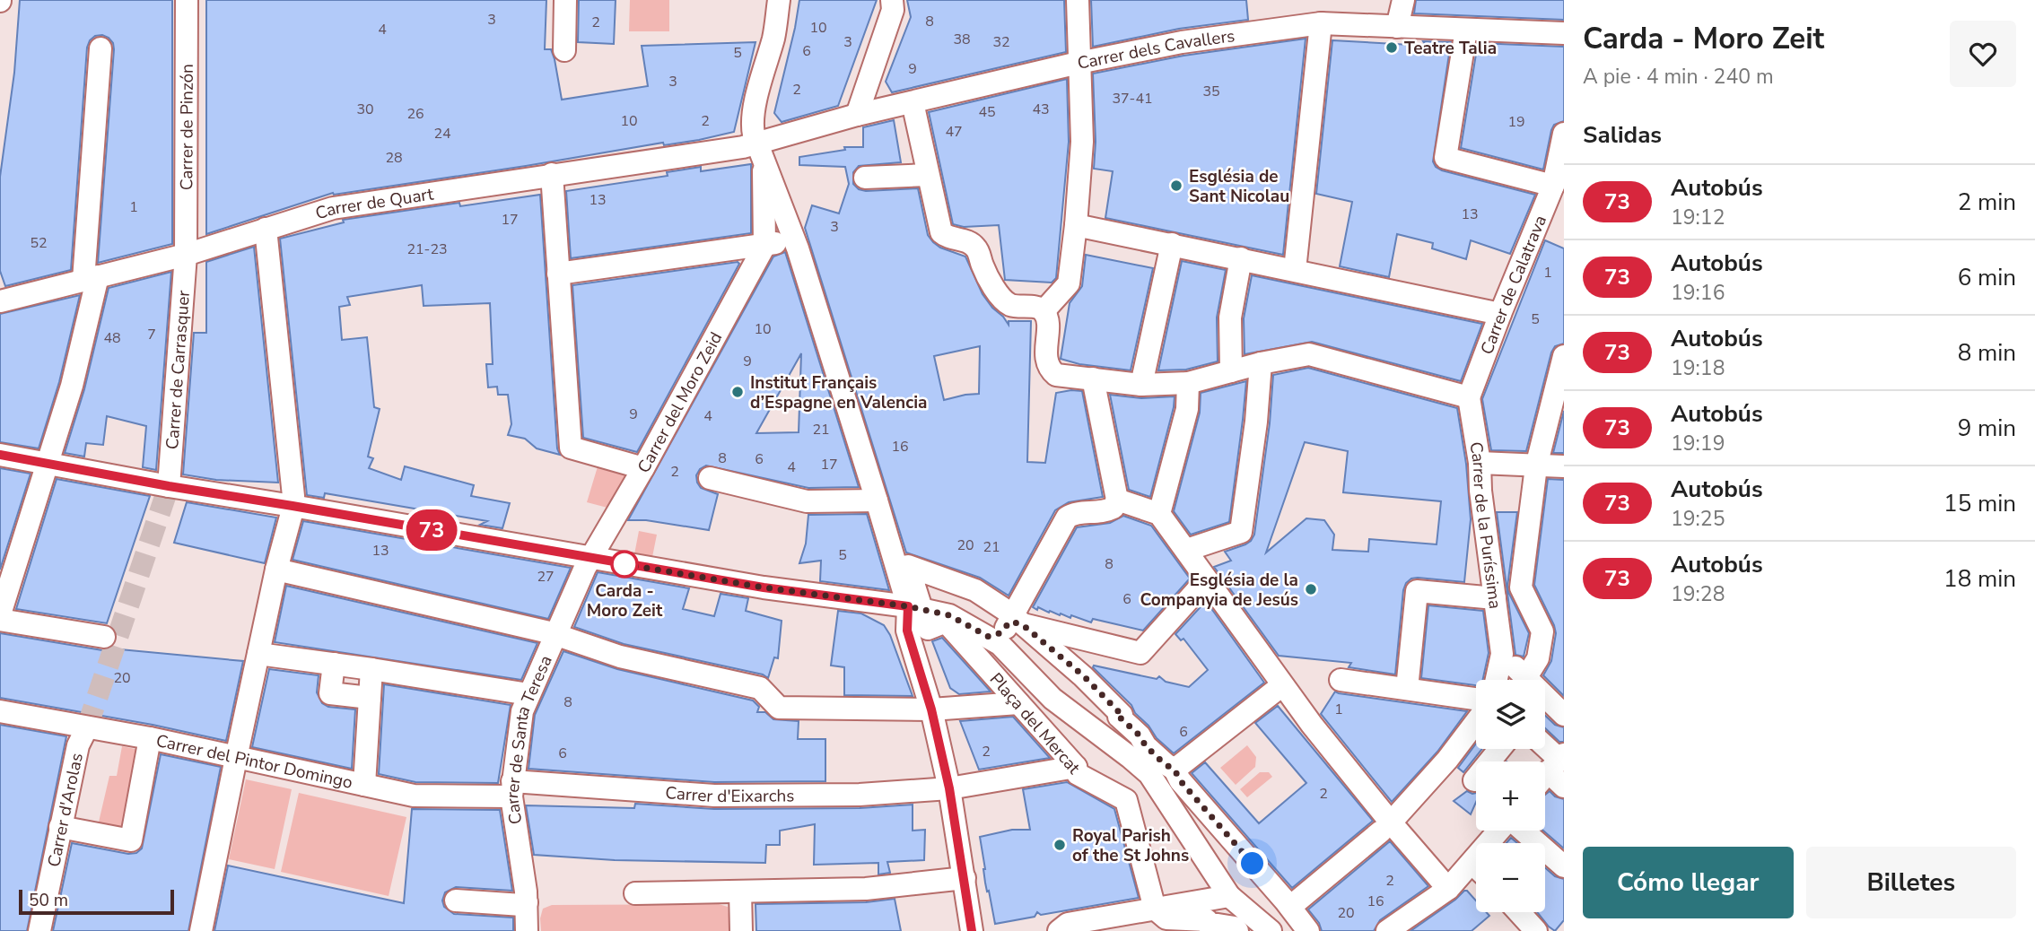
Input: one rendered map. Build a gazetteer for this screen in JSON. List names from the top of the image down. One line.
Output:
{"streets":{"street":["Carrer dels Cavallers","Carrer de Pinzón","Carrer de Quart","Carrer de Calatrava","Carrer de Carrasquer","Carrer del Moro Zeid","Carrer de la Puríssima","Plaça del Mercat","Carrer de Santa Teresa","Carrer del Pintor Domingo","Carrer d'Eixarchs","Carrer d'Arolas"]},"crossings":[["Carrer dels Cavallers","Carrer de Quart"],["Carrer de Pinzón","Carrer de Quart"],["Carrer de Pinzón","Carrer de Carrasquer"],["Carrer de Quart","Carrer de Carrasquer"],["Carrer de Calatrava","Carrer de la Puríssima"],["Carrer del Moro Zeid","Carrer de Santa Teresa"],["Plaça del Mercat","Carrer d'Eixarchs"],["Carrer de Santa Teresa","Carrer del Pintor Domingo"],["Carrer de Santa Teresa","Carrer d'Eixarchs"],["Carrer del Pintor Domingo","Carrer d'Eixarchs"],["Carrer del Pintor Domingo","Carrer d'Arolas"]],"places":["Teatre Talia","Església de Sant Nicolau","Institut Français d’Espagne en Valencia","Carda - Moro Zeit","Església de la Companyia de Jesús","Royal Parish of the St Johns"],"lines":["bus line 73"],"house_numbers":["3","8","2","10","4","38","3","32","6","5","9","3","2","35","37-41","30","43","45","26","10","2","19","47","24","28","13","1","13","17","3","52","21-23","1","5","10","7","48","9","9","4","21","16","8","6","17","4","2","20","21","13","5","8","27","6","20","8","1","6","2","6","2","2","16","20"],"scale_bar":"50 m","page":{"on_map":"73","heading":[["Carda - Moro Zeit","A pie · 4 min · 240 m"],"Salidas"],"list":[{"mark":"73","name":"Autobús","note":"19:12","value":"2 min"},{"mark":"73","name":"Autobús","note":"19:16","value":"6 min"},{"mark":"73","name":"Autobús","note":"19:18","value":"8 min"},{"mark":"73","name":"Autobús","note":"19:19","value":"9 min"},{"mark":"73","name":"Autobús","note":"19:25","value":"15 min"},{"mark":"73","name":"Autobús","note":"19:28","value":"18 min"}],"map_buttons":["+","−"],"buttons":["Cómo llegar","Billetes"],"scale":"50 m"}}
